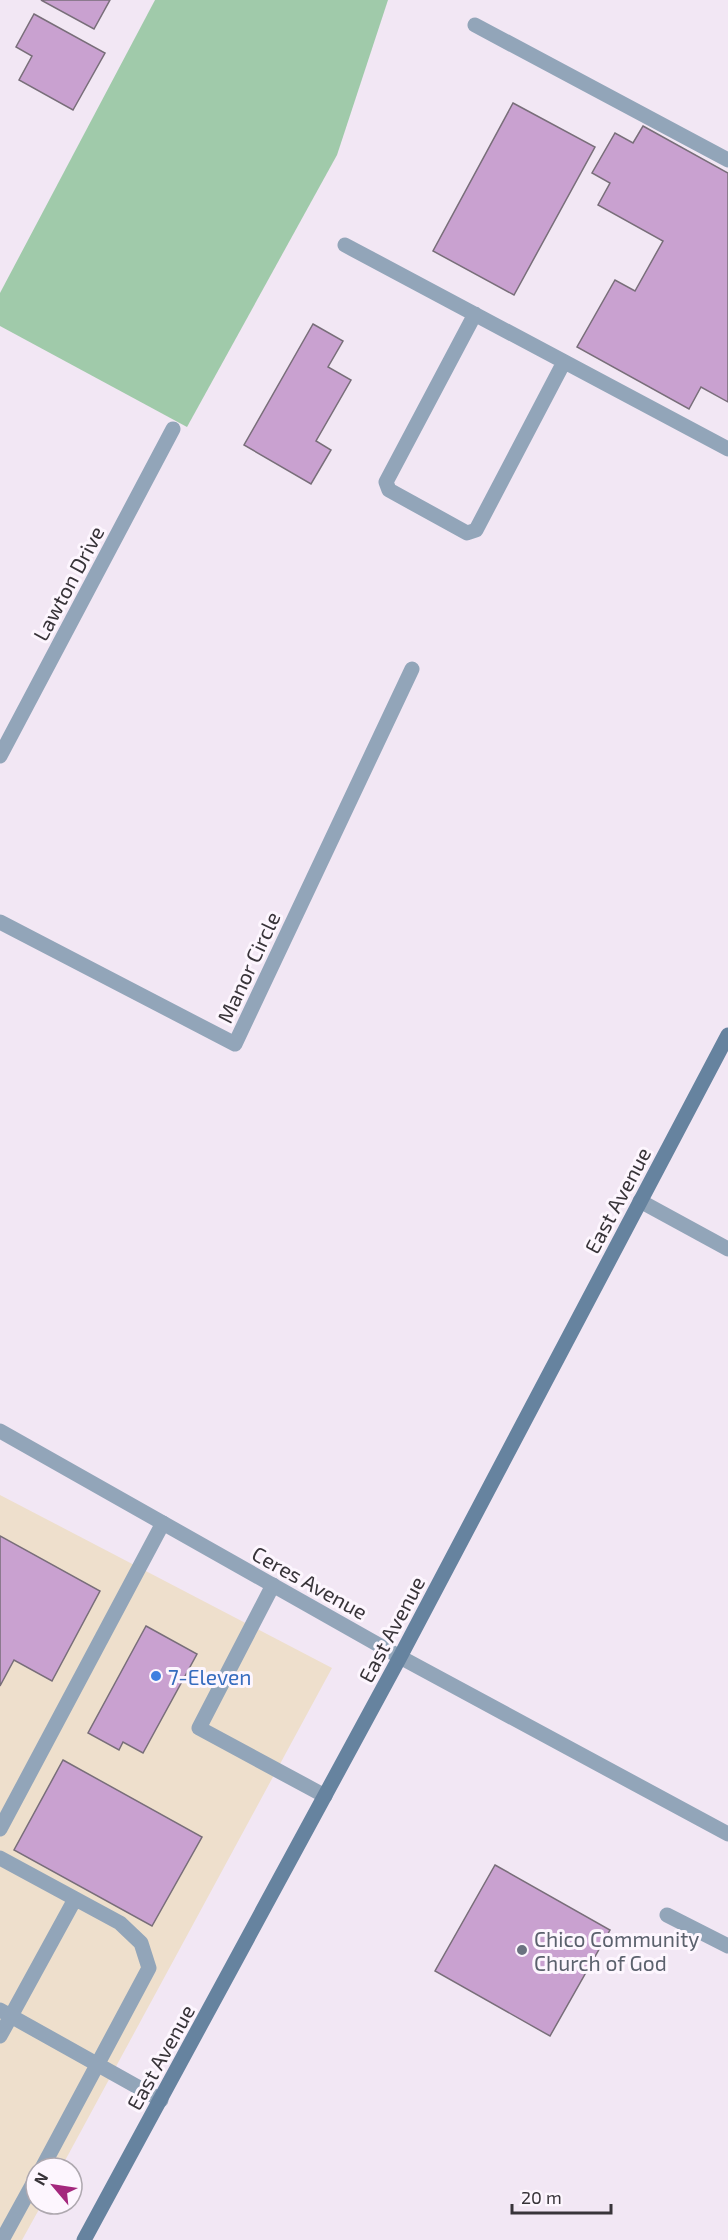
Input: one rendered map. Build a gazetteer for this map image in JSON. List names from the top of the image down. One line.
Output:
{"streets":{"main road":["East Avenue"],"street":["Lawton Drive","Manor Circle","Ceres Avenue"]},"crossings":[["East Avenue","Ceres Avenue"]],"places":["7-Eleven","Chico Community Church of God"],"scale_bar":"20 m","north":"top left"}
